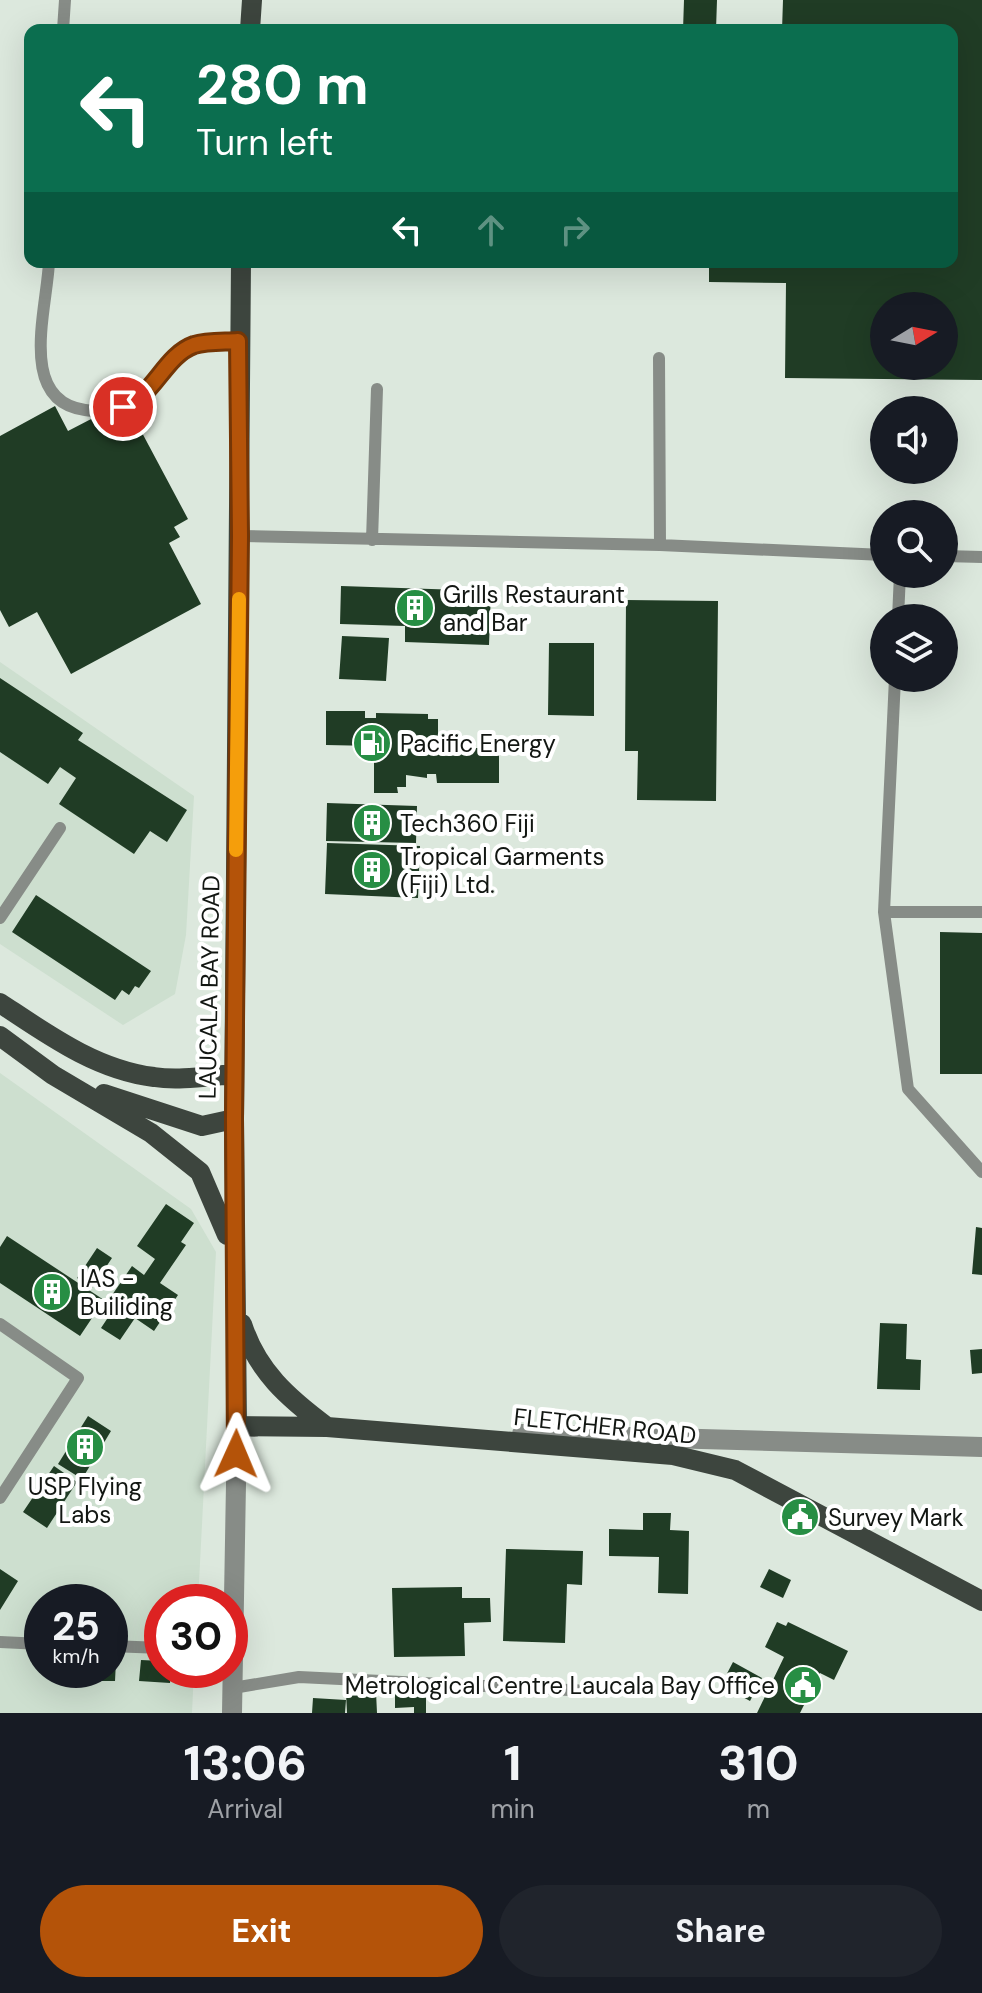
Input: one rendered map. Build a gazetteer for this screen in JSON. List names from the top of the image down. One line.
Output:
{"streets":{"main road":["LAUCALA BAY ROAD","FLETCHER ROAD"]},"crossings":[["LAUCALA BAY ROAD","FLETCHER ROAD"]],"places":{"building":["Grills Restaurant and Bar","Tech360 Fiji","Tropical Garments (Fiji) Ltd.","IAS - Builiding","USP Flying Labs"],"fuel station":["Pacific Energy"],"public building":["Survey Mark","Metrological Centre Laucala Bay Office"]},"north":"right","page":{"turn":["280 m","Turn left"],"speed":"25 km/h","limit":"30","eta":["13:06","Arrival","1","min","310","m"],"buttons":["Exit","Share"]}}
